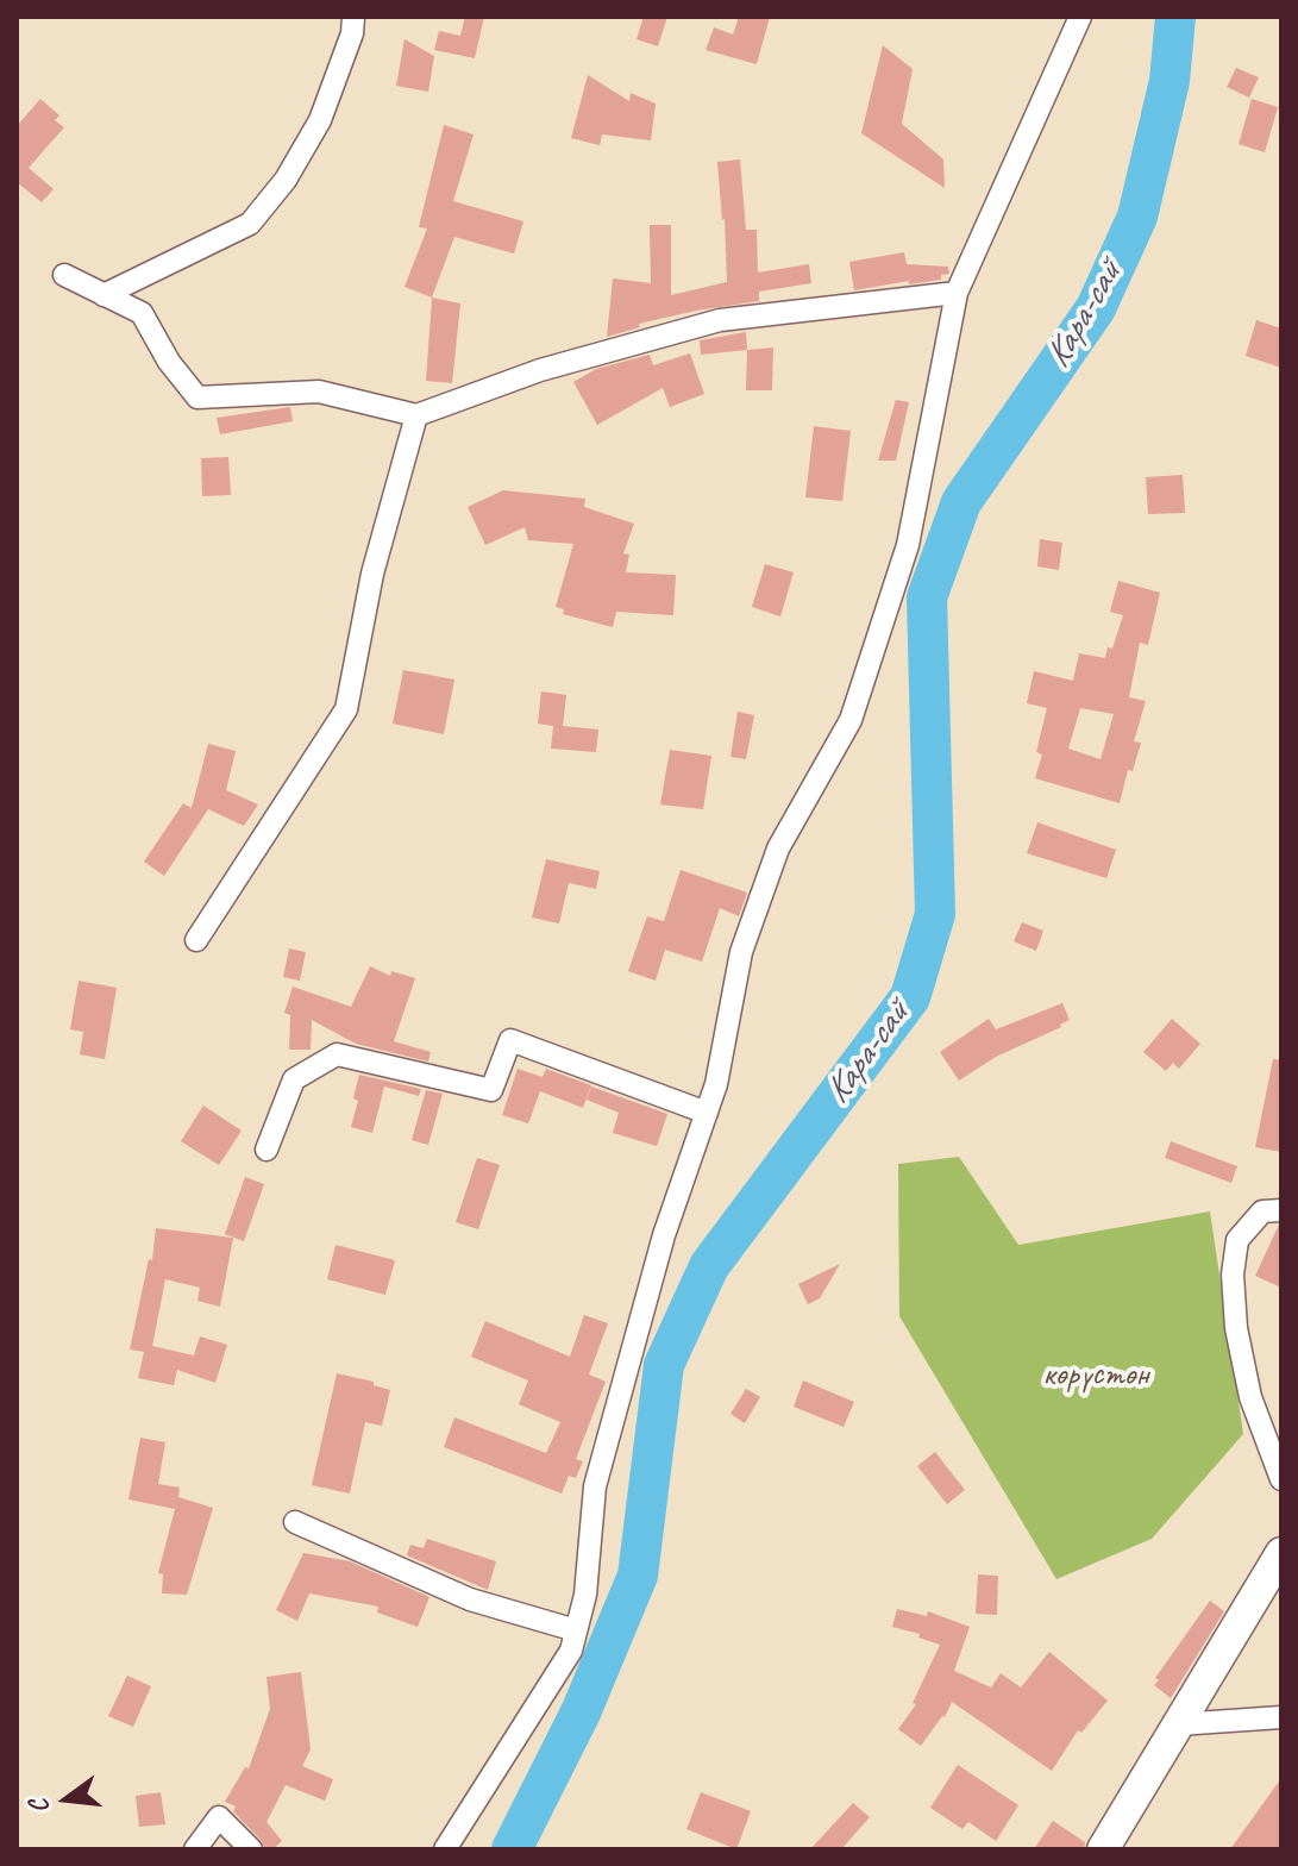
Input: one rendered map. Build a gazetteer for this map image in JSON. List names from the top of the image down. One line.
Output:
{"water":["Кара-сай"],"parks":["көрүстөн"],"north":"left"}
